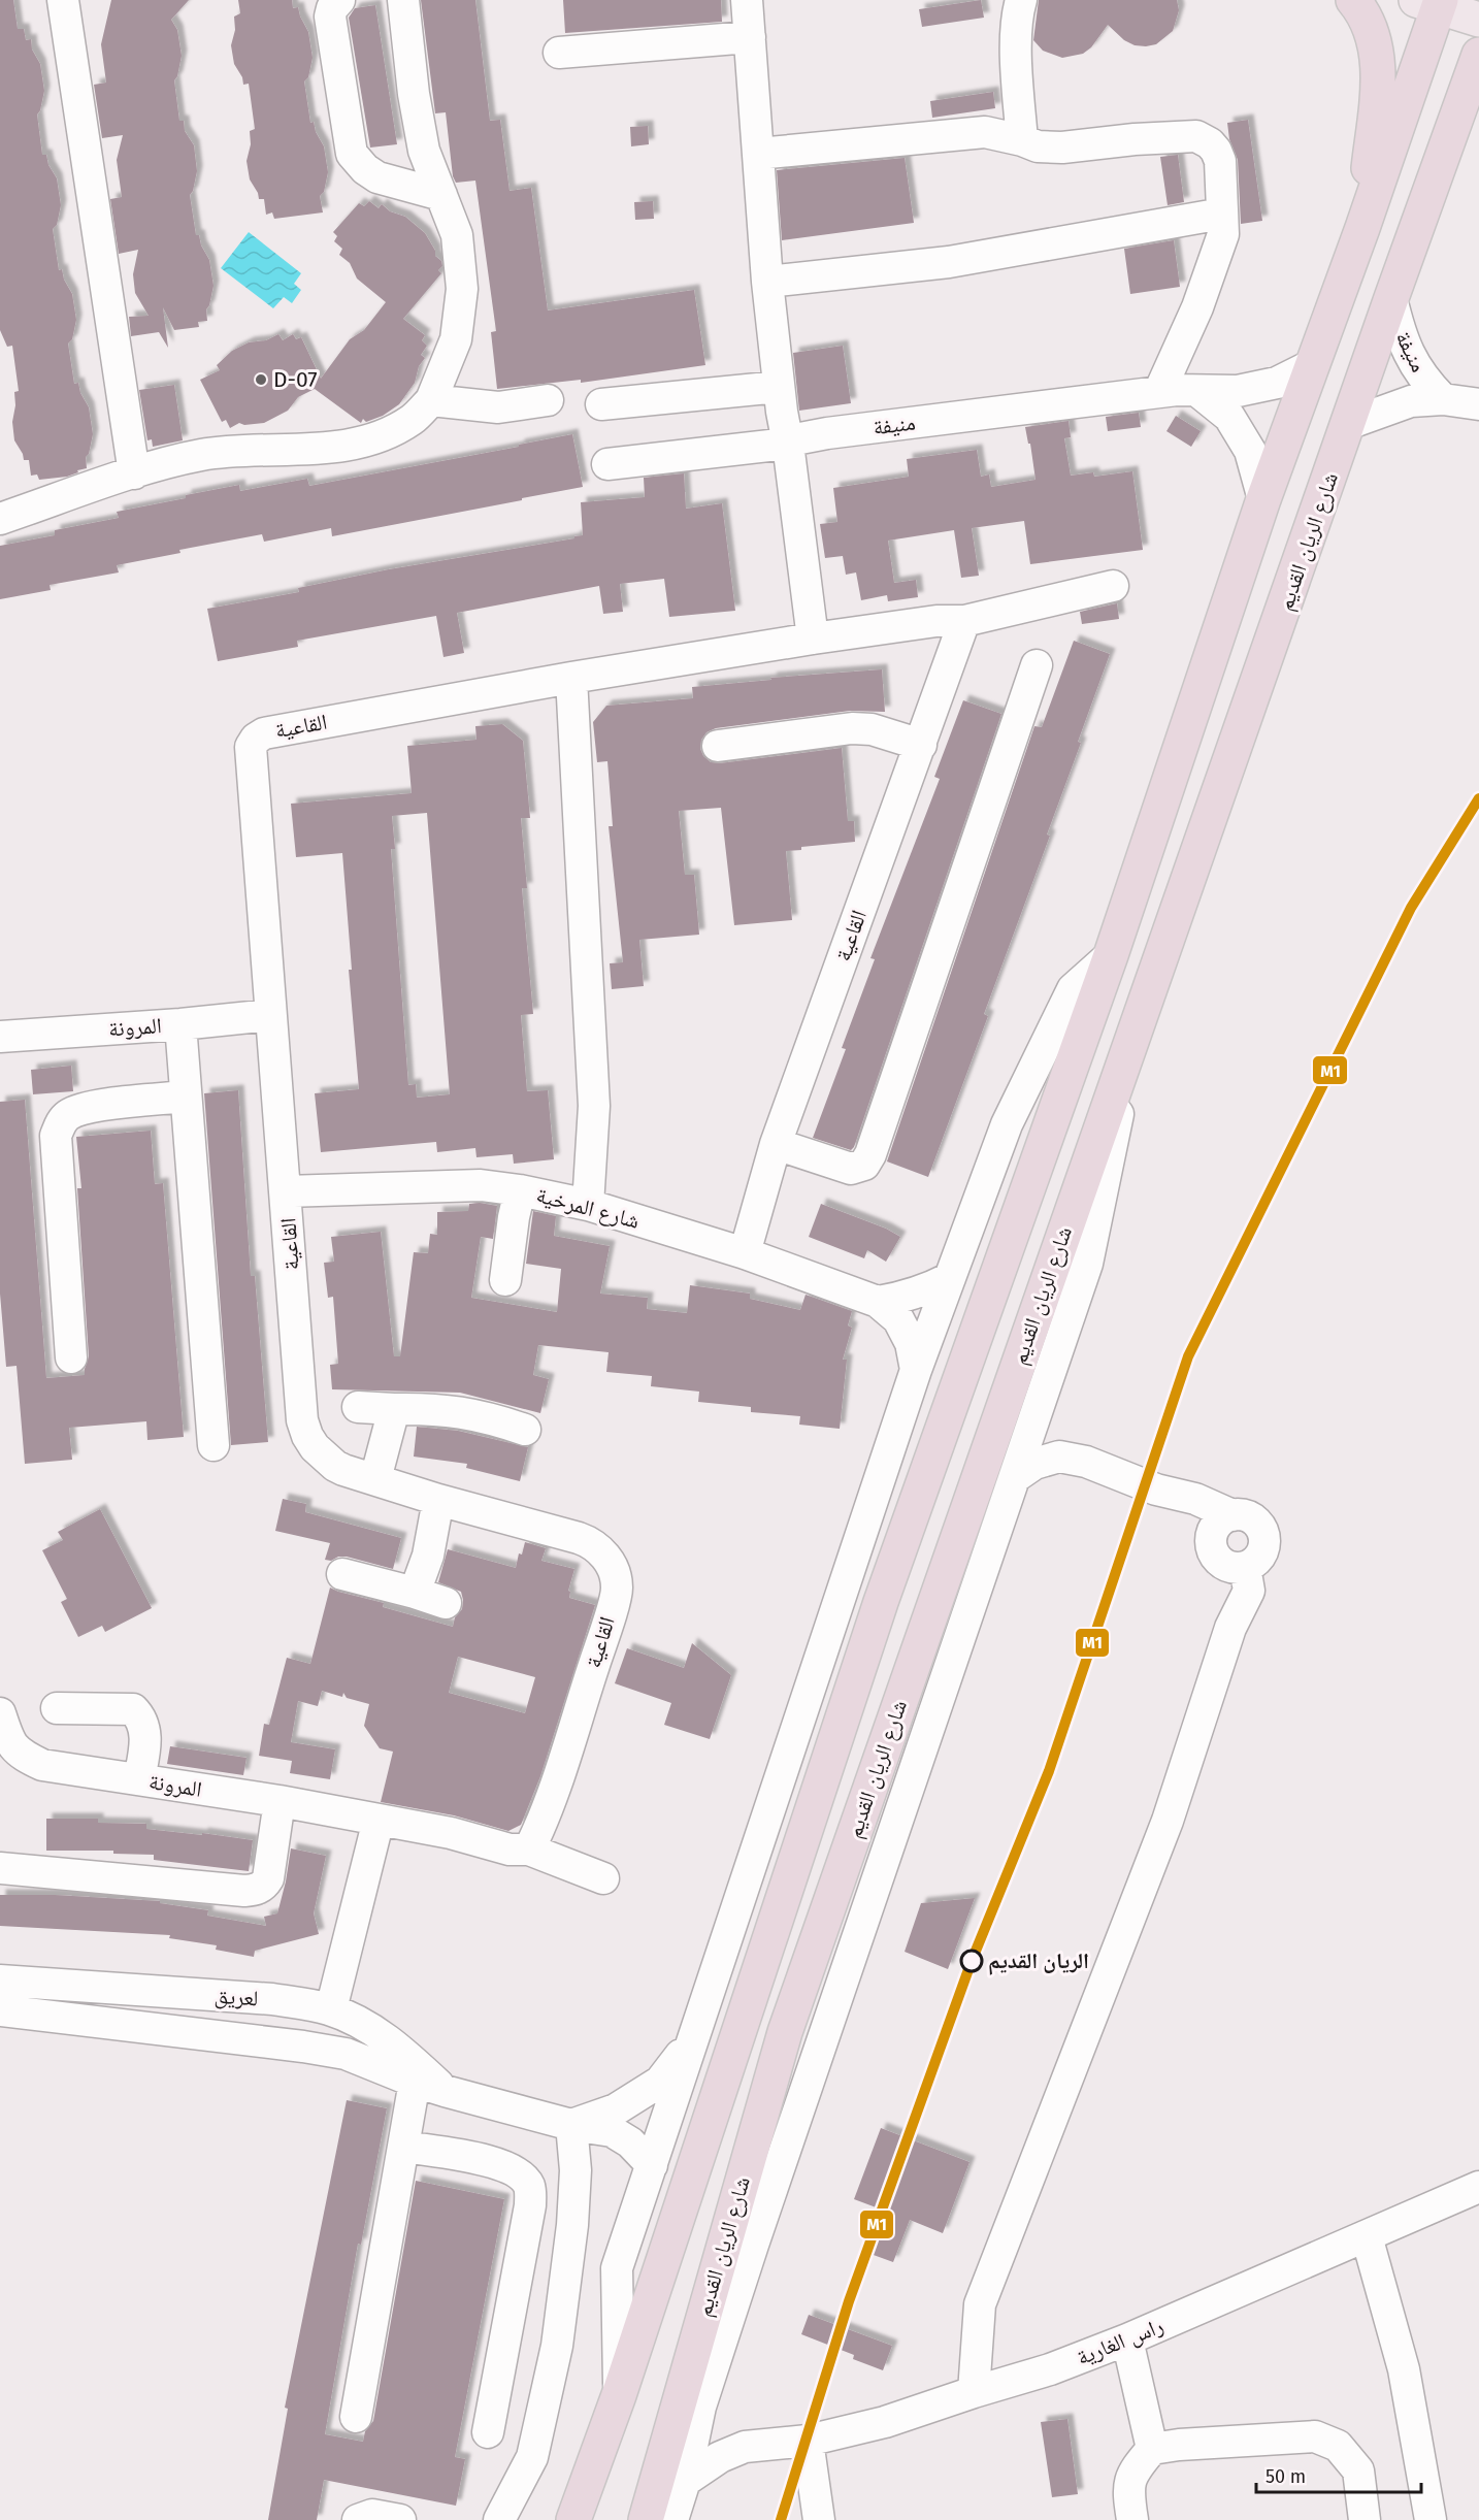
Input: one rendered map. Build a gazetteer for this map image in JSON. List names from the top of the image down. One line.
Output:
{"streets":{"highway":["شارع الريان القديم"],"street":["منيفة","القاعية","المرونة","شارع المرخية","لعريق","راس الغارية"]},"crossings":[["منيفة","شارع الريان القديم"],["شارع الريان القديم","راس الغارية"],["القاعية","المرونة"],["القاعية","شارع المرخية"]],"places":["D-07","الريان القديم"],"lines":["transit line M1"],"scale_bar":"50 m"}
